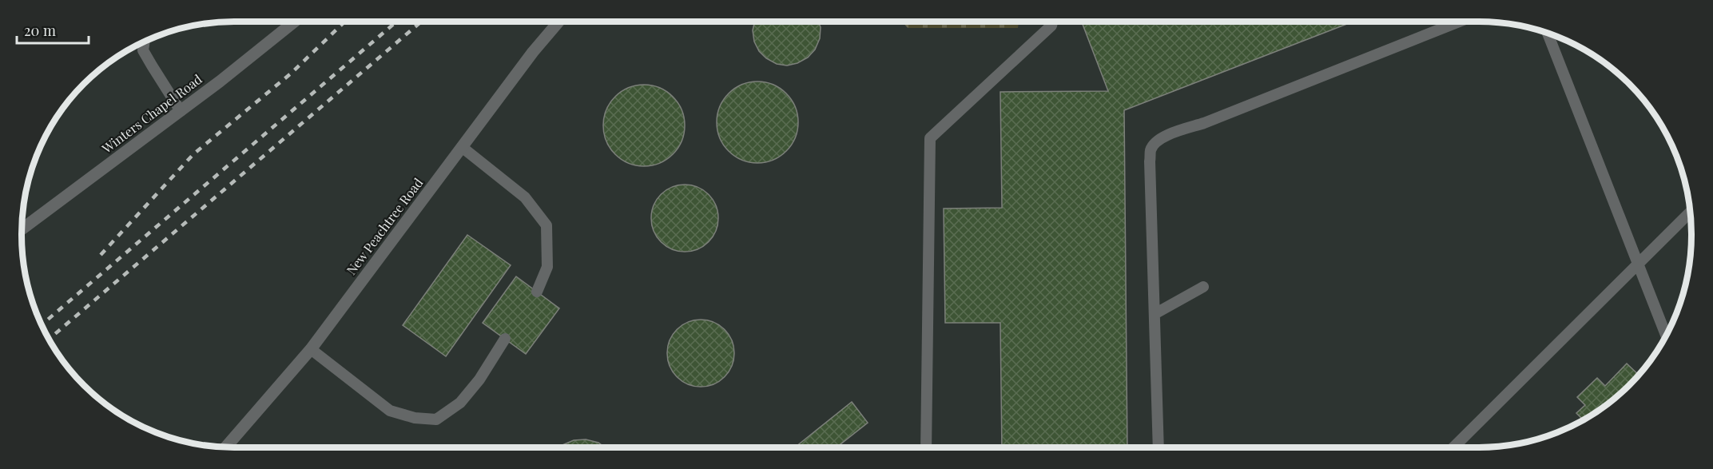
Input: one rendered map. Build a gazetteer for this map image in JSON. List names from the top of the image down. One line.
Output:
{"streets":{"street":["Winters Chapel Road","New Peachtree Road"]},"scale_bar":"20 m"}
